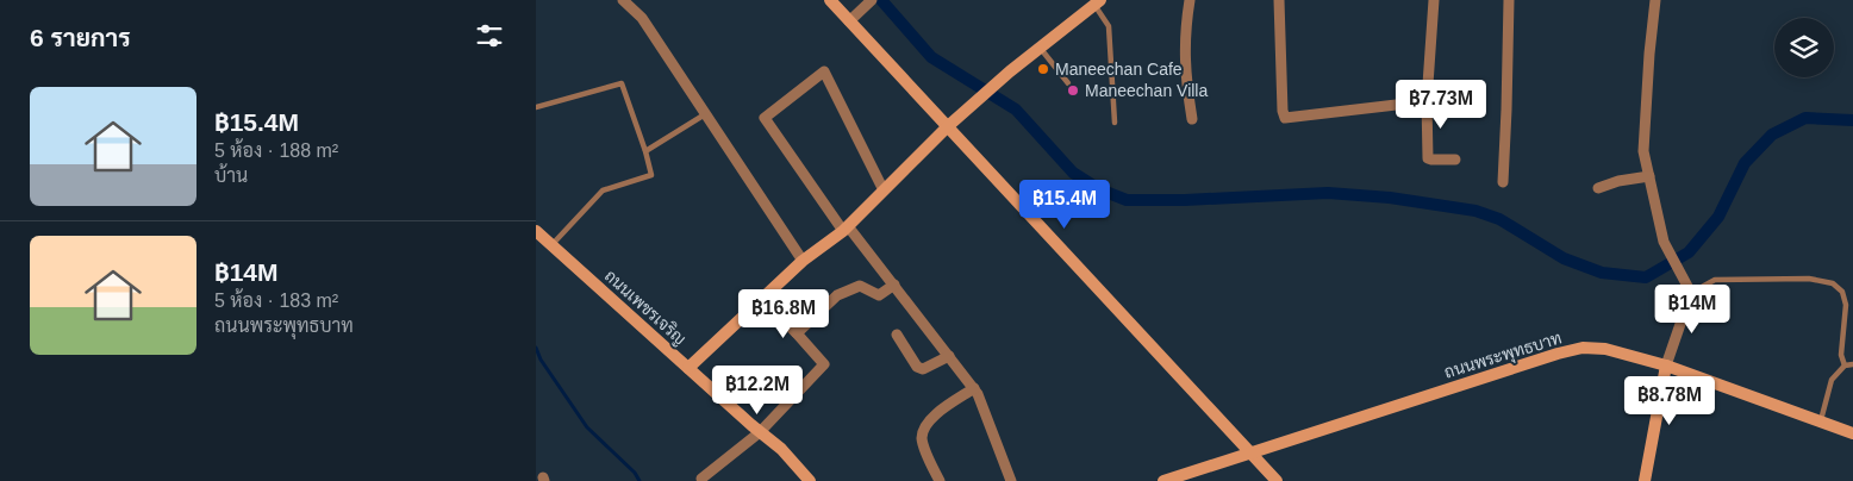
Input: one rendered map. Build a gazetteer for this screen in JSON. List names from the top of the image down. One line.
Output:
{"streets":{"street":["ถนนเพชรเจริญ","ถนนพระพุทธบาท"]},"places":["Maneechan Cafe","Maneechan Villa"],"page":{"heading":"6 รายการ","list":[{"name":"฿15.4M","note":"5 ห้อง · 188 m² · บ้าน"},{"name":"฿14M","note":"5 ห้อง · 183 m² · ถนนพระพุทธบาท"}],"price":["฿7.73M","฿15.4M","฿14M","฿16.8M","฿12.2M","฿8.78M"]}}
